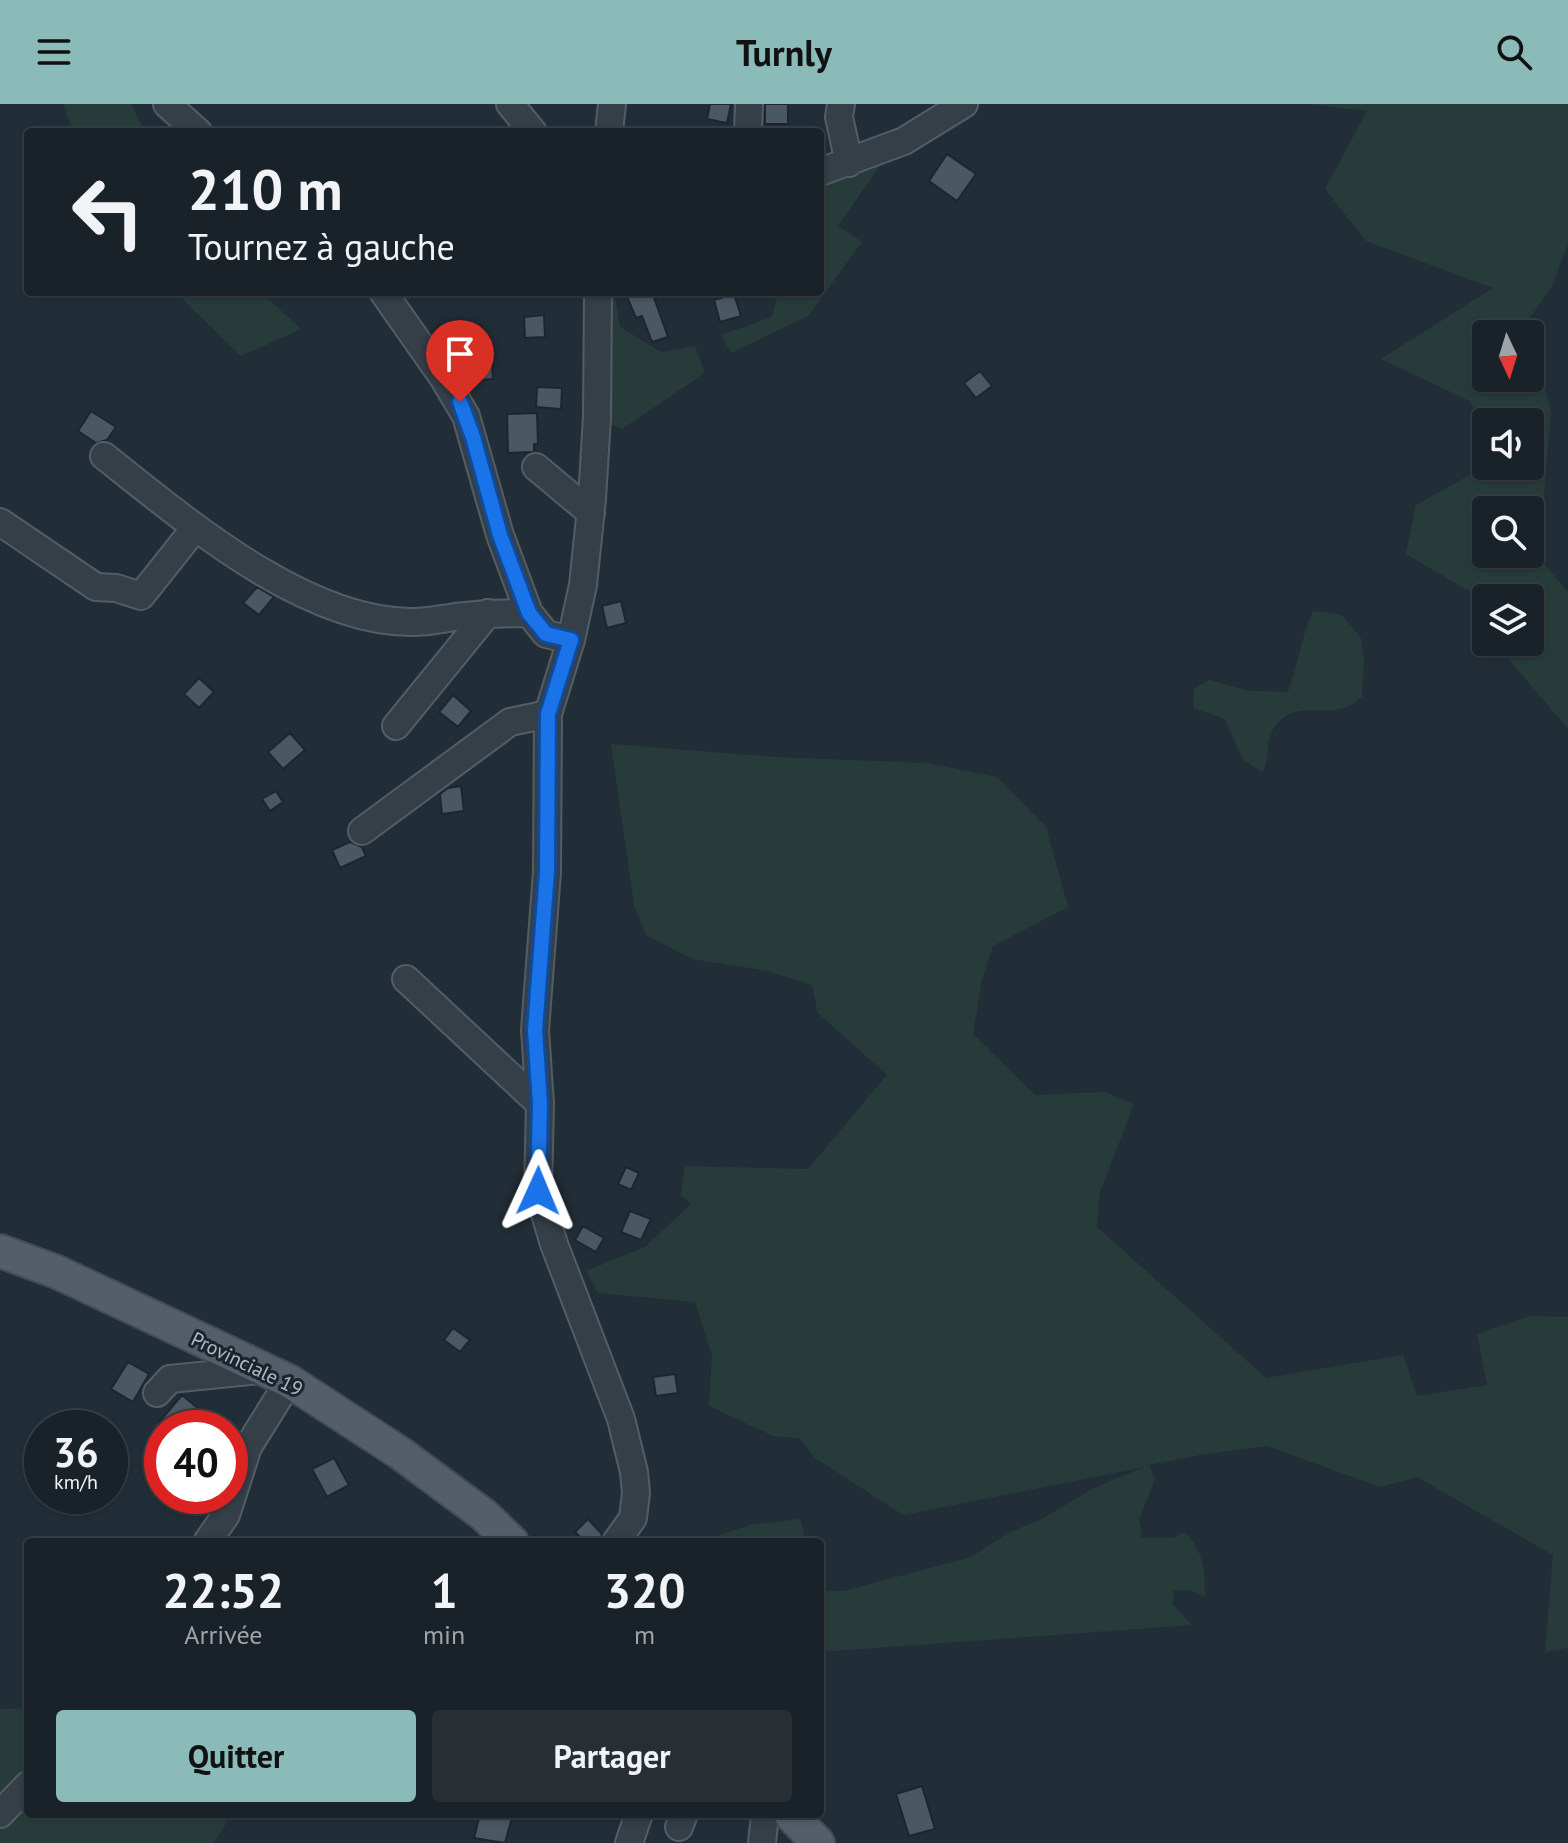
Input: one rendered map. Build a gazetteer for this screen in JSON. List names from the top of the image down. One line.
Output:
{"streets":{"main road":["Provinciale 19"]},"north":"bottom","page":{"header":"Turnly","turn":["210 m","Tournez à gauche"],"speed":"36 km/h","limit":"40","eta":["22:52","Arrivée","1","min","320","m"],"buttons":["Quitter","Partager"]}}
